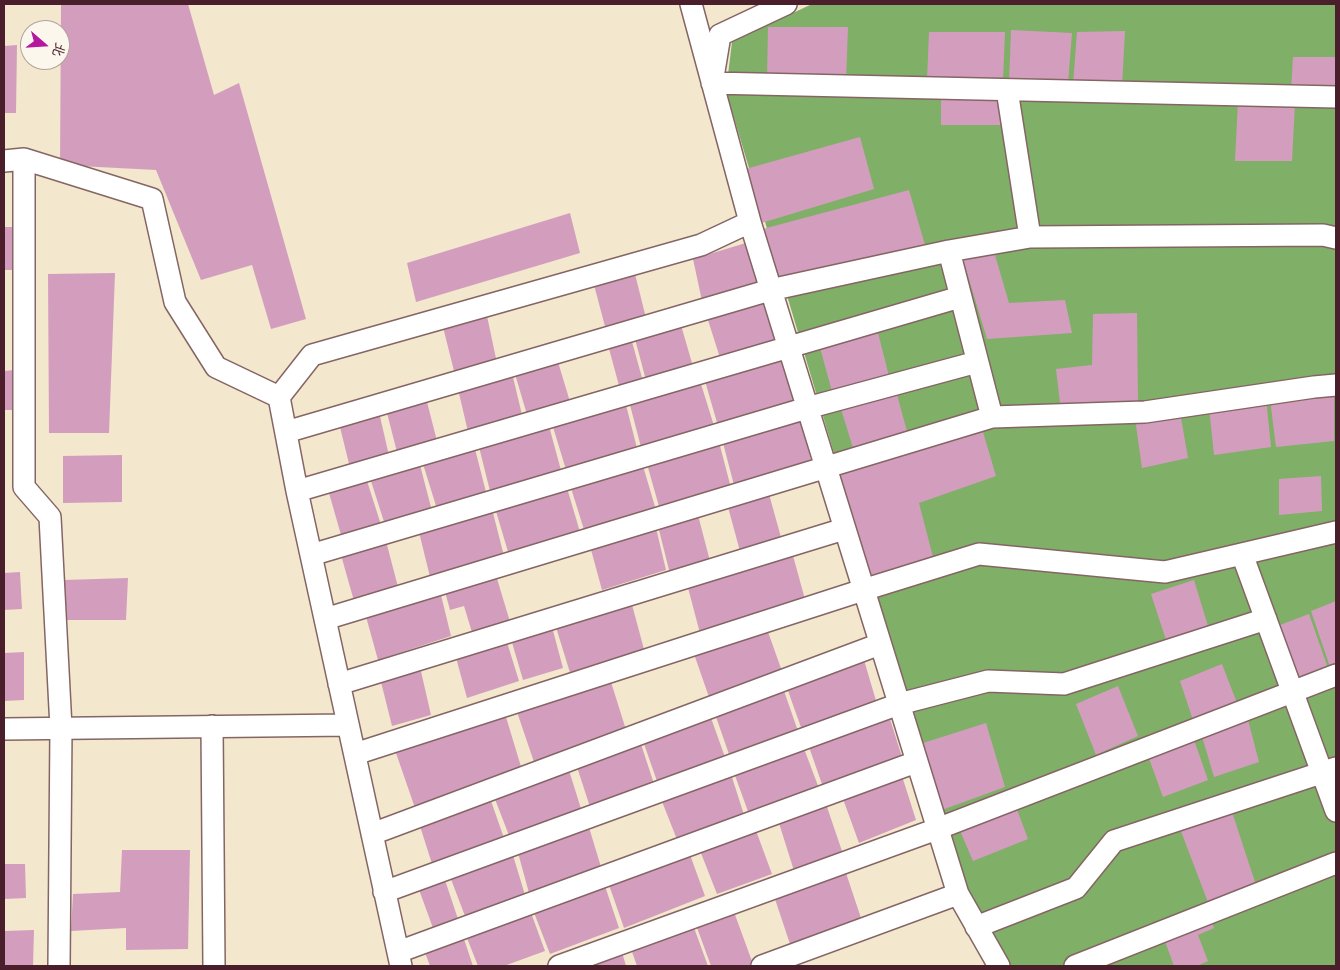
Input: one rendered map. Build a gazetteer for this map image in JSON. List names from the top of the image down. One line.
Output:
{"north":"right"}
